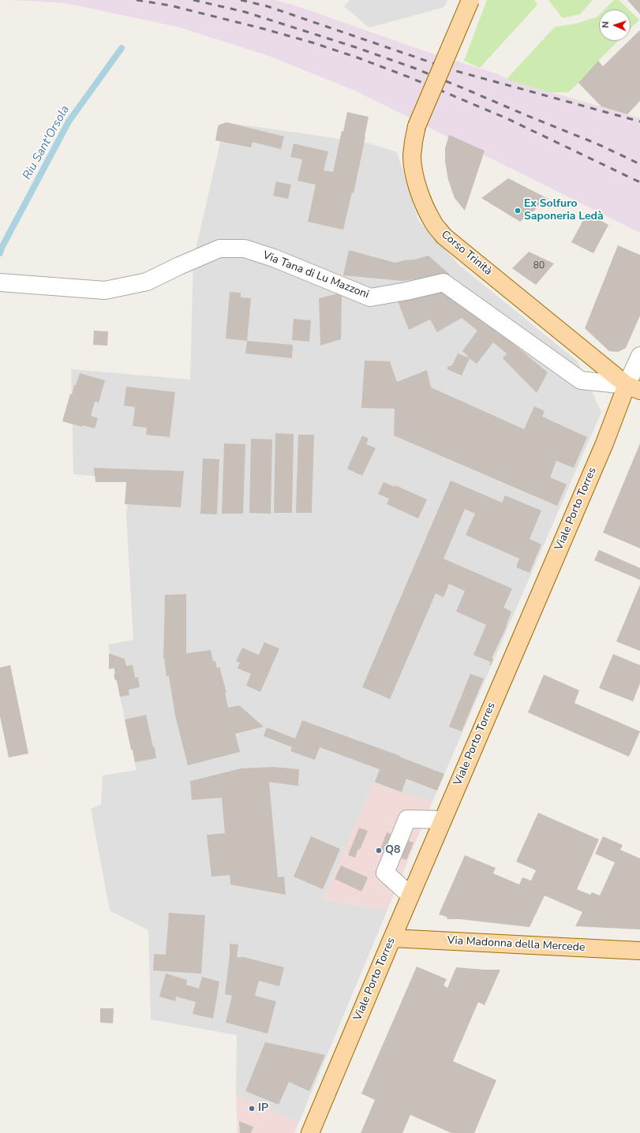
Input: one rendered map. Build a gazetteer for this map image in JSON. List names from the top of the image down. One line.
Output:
{"streets":{"main road":["Corso Trinità","Viale Porto Torres","Via Madonna della Mercede"],"street":["Via Tana di Lu Mazzoni"]},"crossings":[["Corso Trinità","Via Tana di Lu Mazzoni"],["Corso Trinità","Viale Porto Torres"],["Via Tana di Lu Mazzoni","Viale Porto Torres"],["Viale Porto Torres","Via Madonna della Mercede"]],"water":["Riu Sant'Orsola"],"places":["Ex Solfuro Saponeria Ledà","Q8","IP"],"house_numbers":["80"],"north":"left"}
